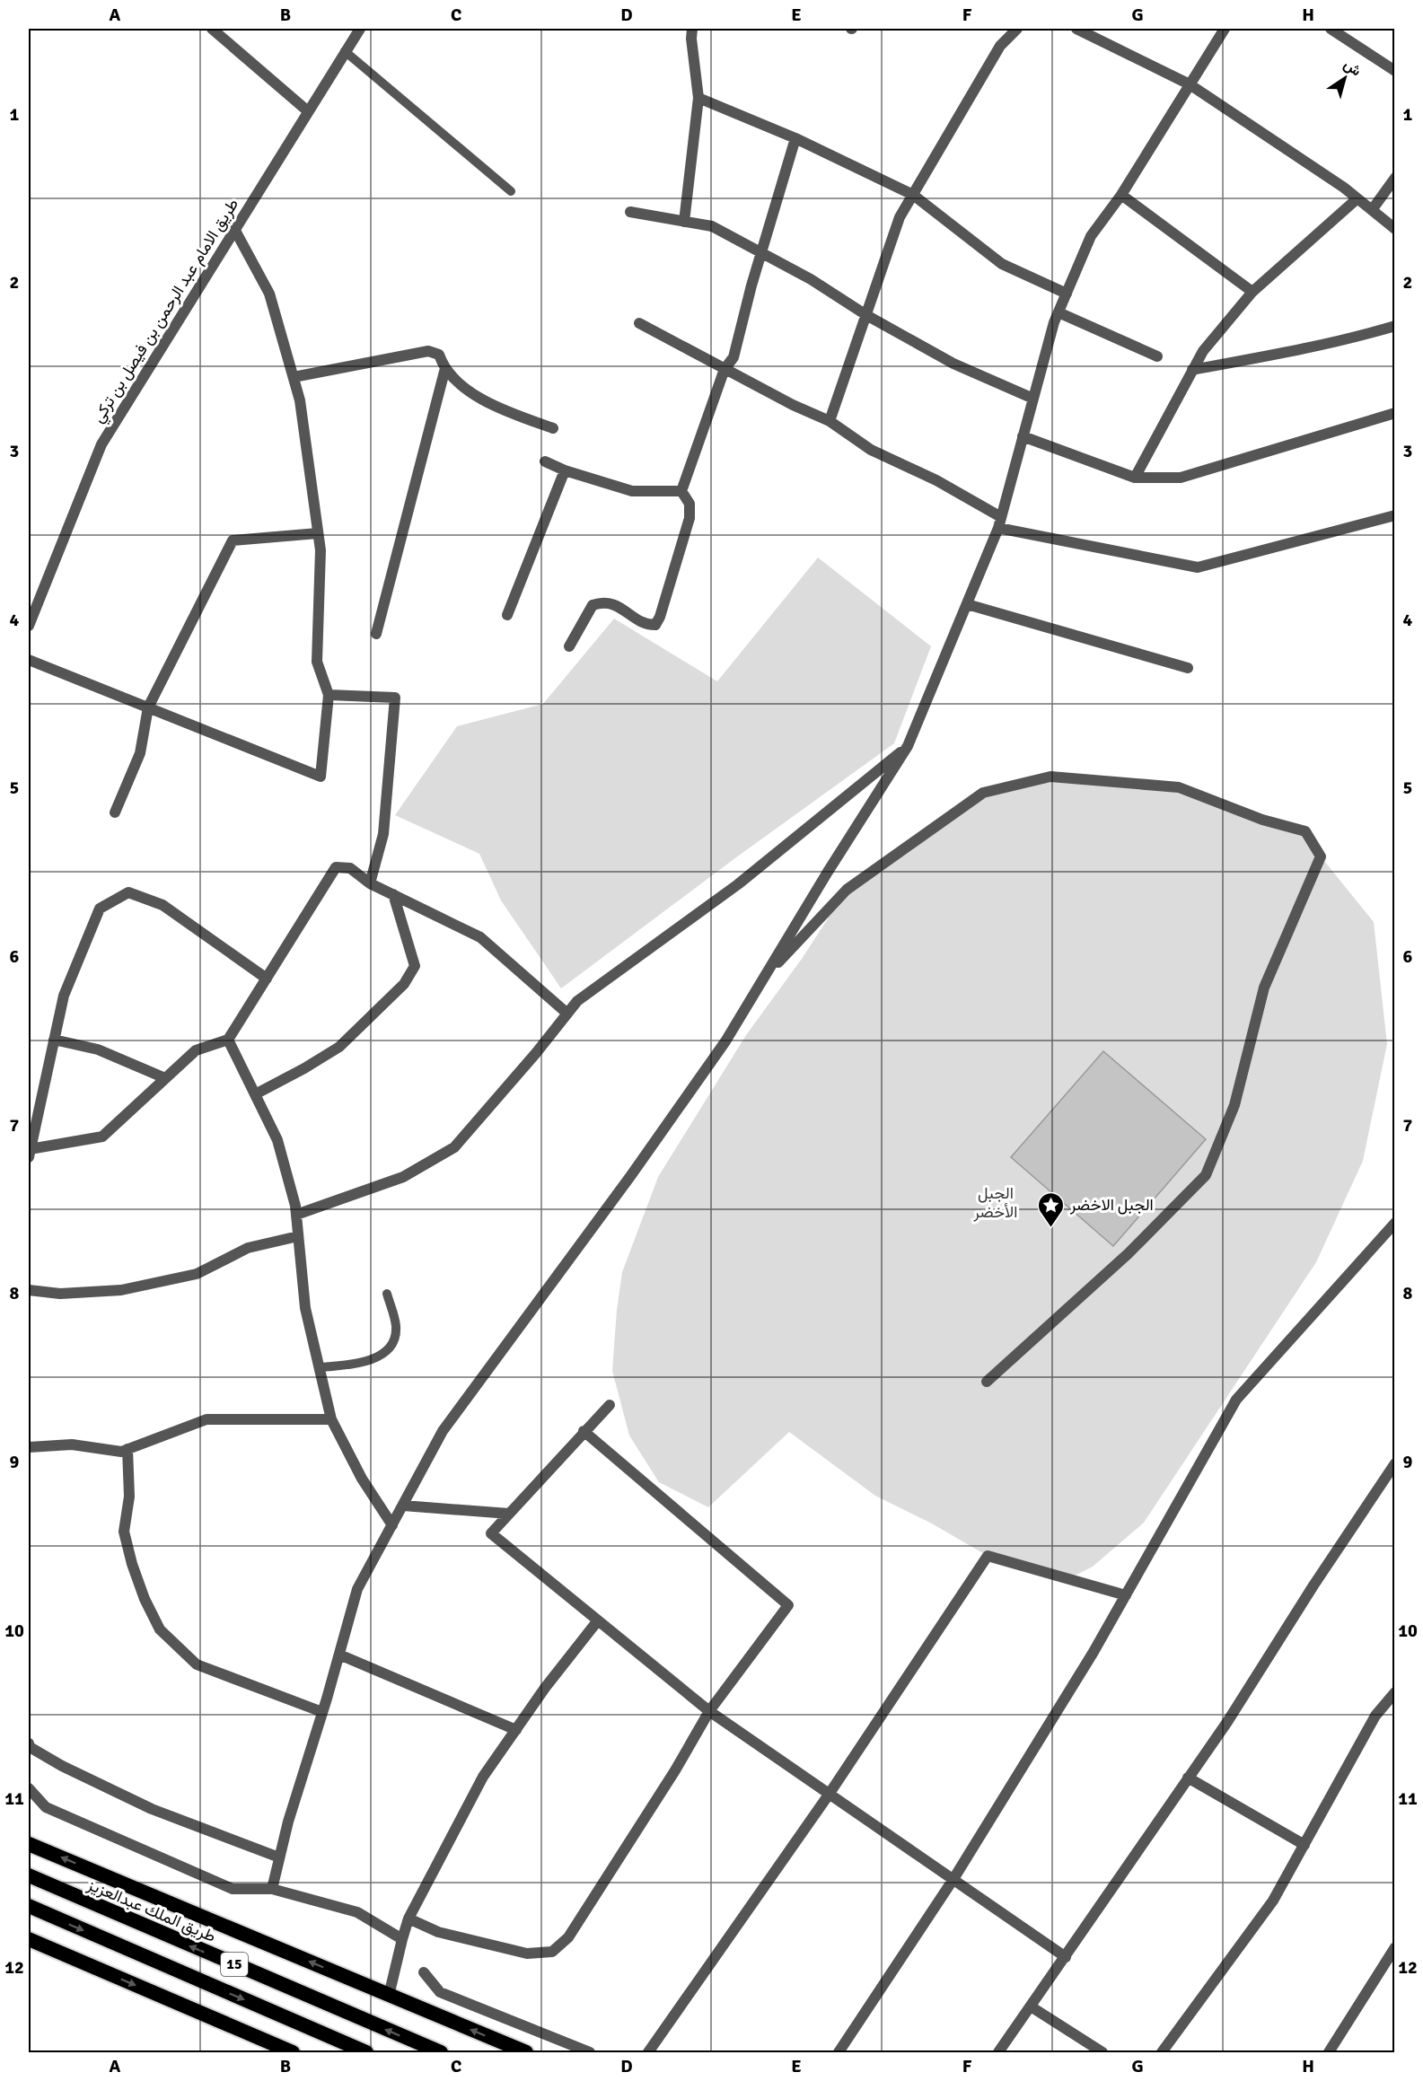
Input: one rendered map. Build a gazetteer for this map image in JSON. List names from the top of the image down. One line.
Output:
{"streets":{"highway":["طريق الملك عبدالعزيز","15"],"street":["طريق الامام عبد الرحمن بن فيصل بن تركي"]},"parks":["الجبل الأخضر"],"places":{"place":["الجبل الاخضر"]},"north":"top right","grid":{"columns":["A","B","C","D","E","F","G","H"],"rows":["1","2","3","4","5","6","7","8","9","10","11","12"]}}
